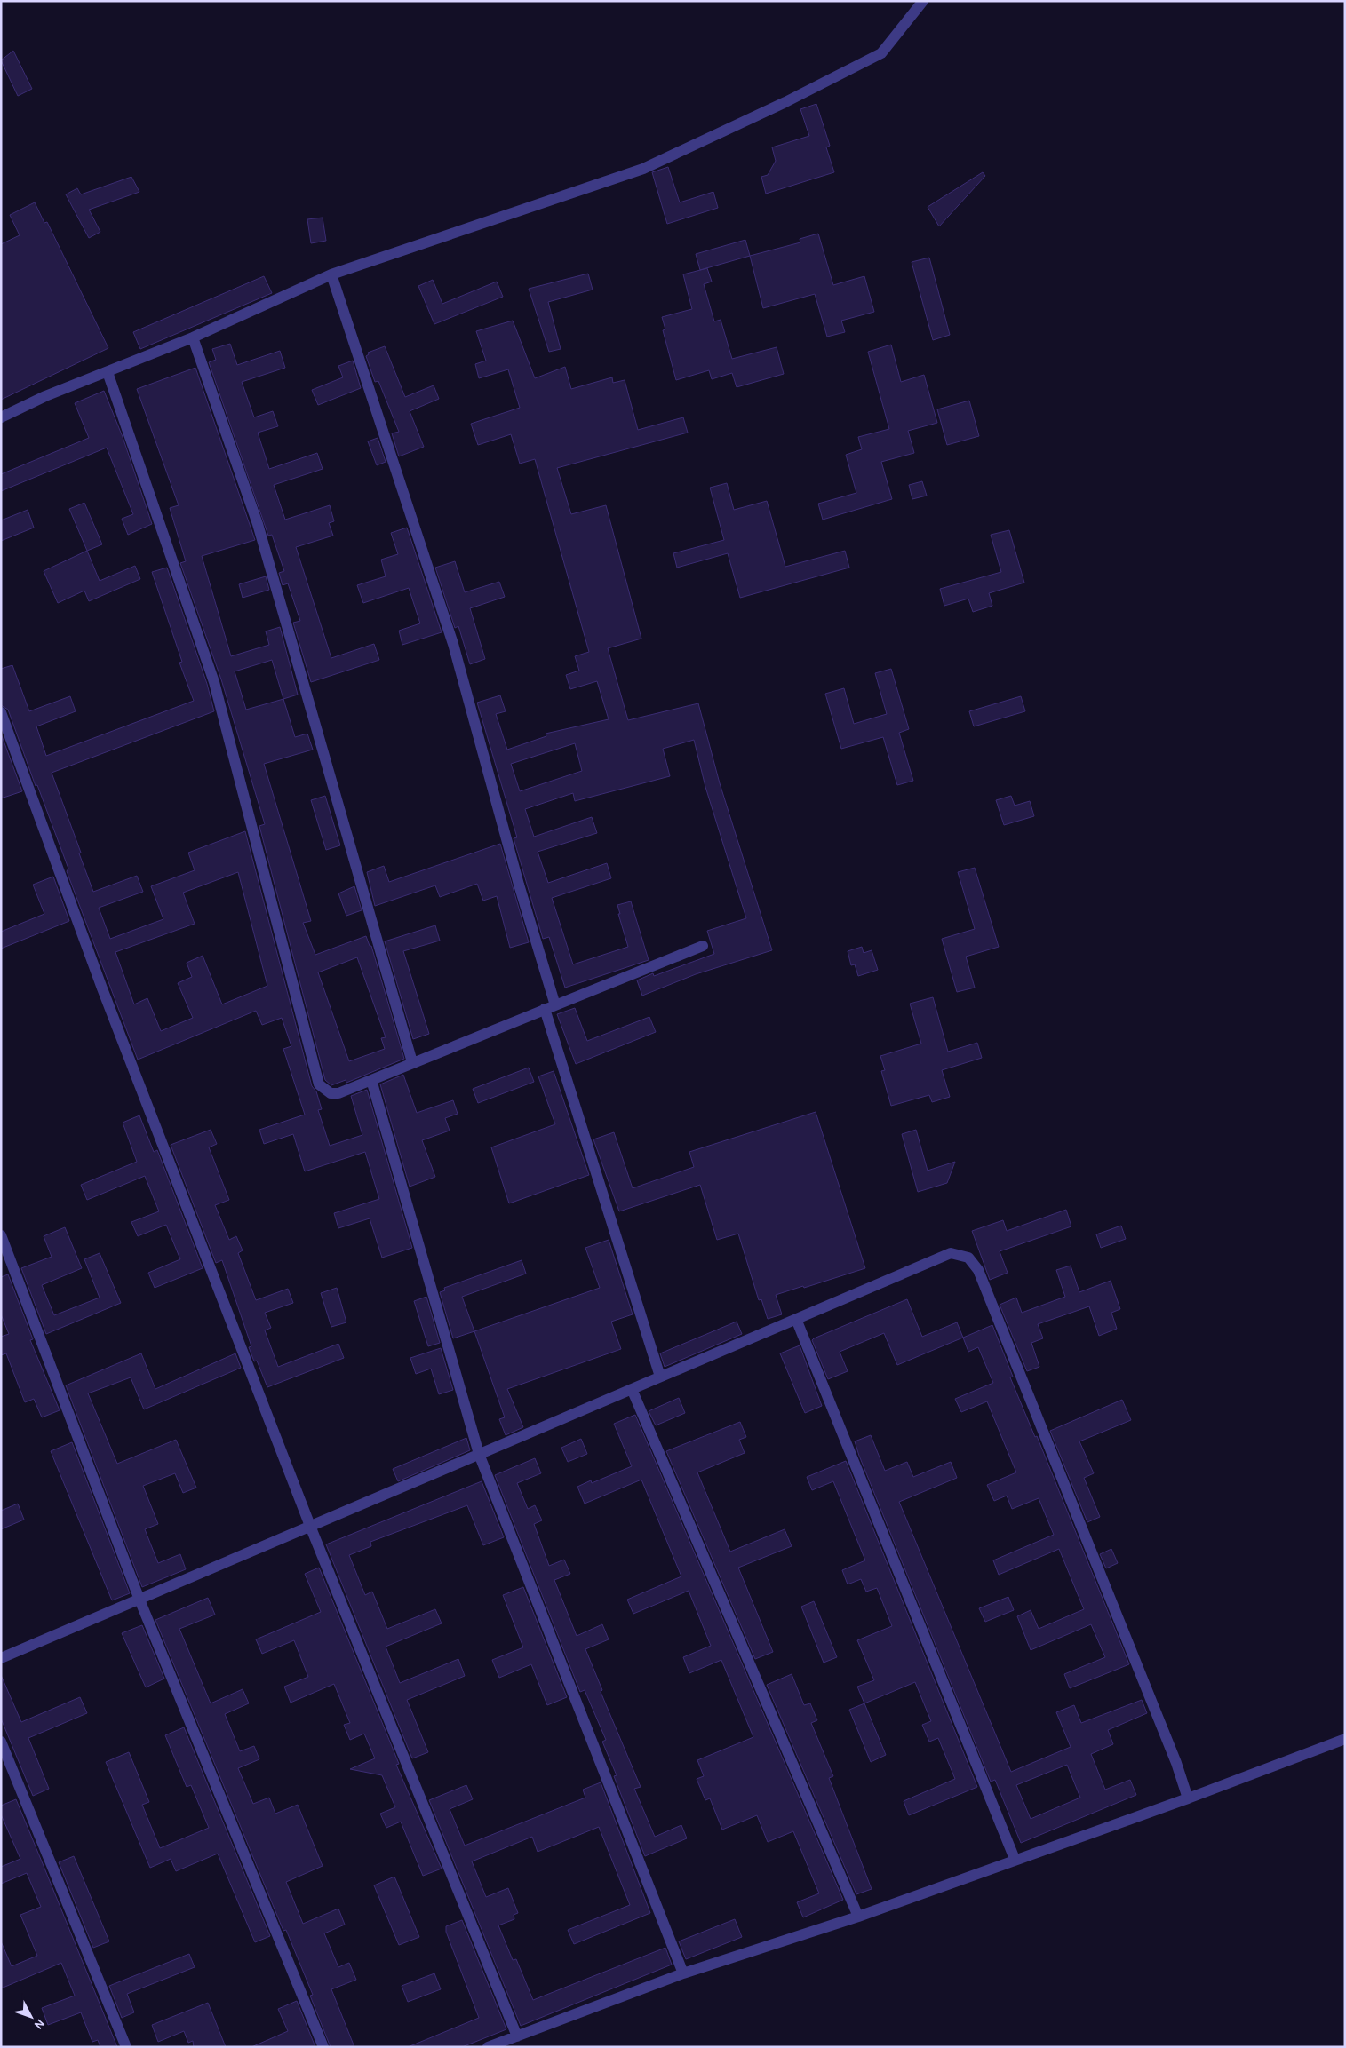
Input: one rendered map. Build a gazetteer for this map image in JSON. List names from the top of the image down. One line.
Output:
{"north":"bottom right"}
